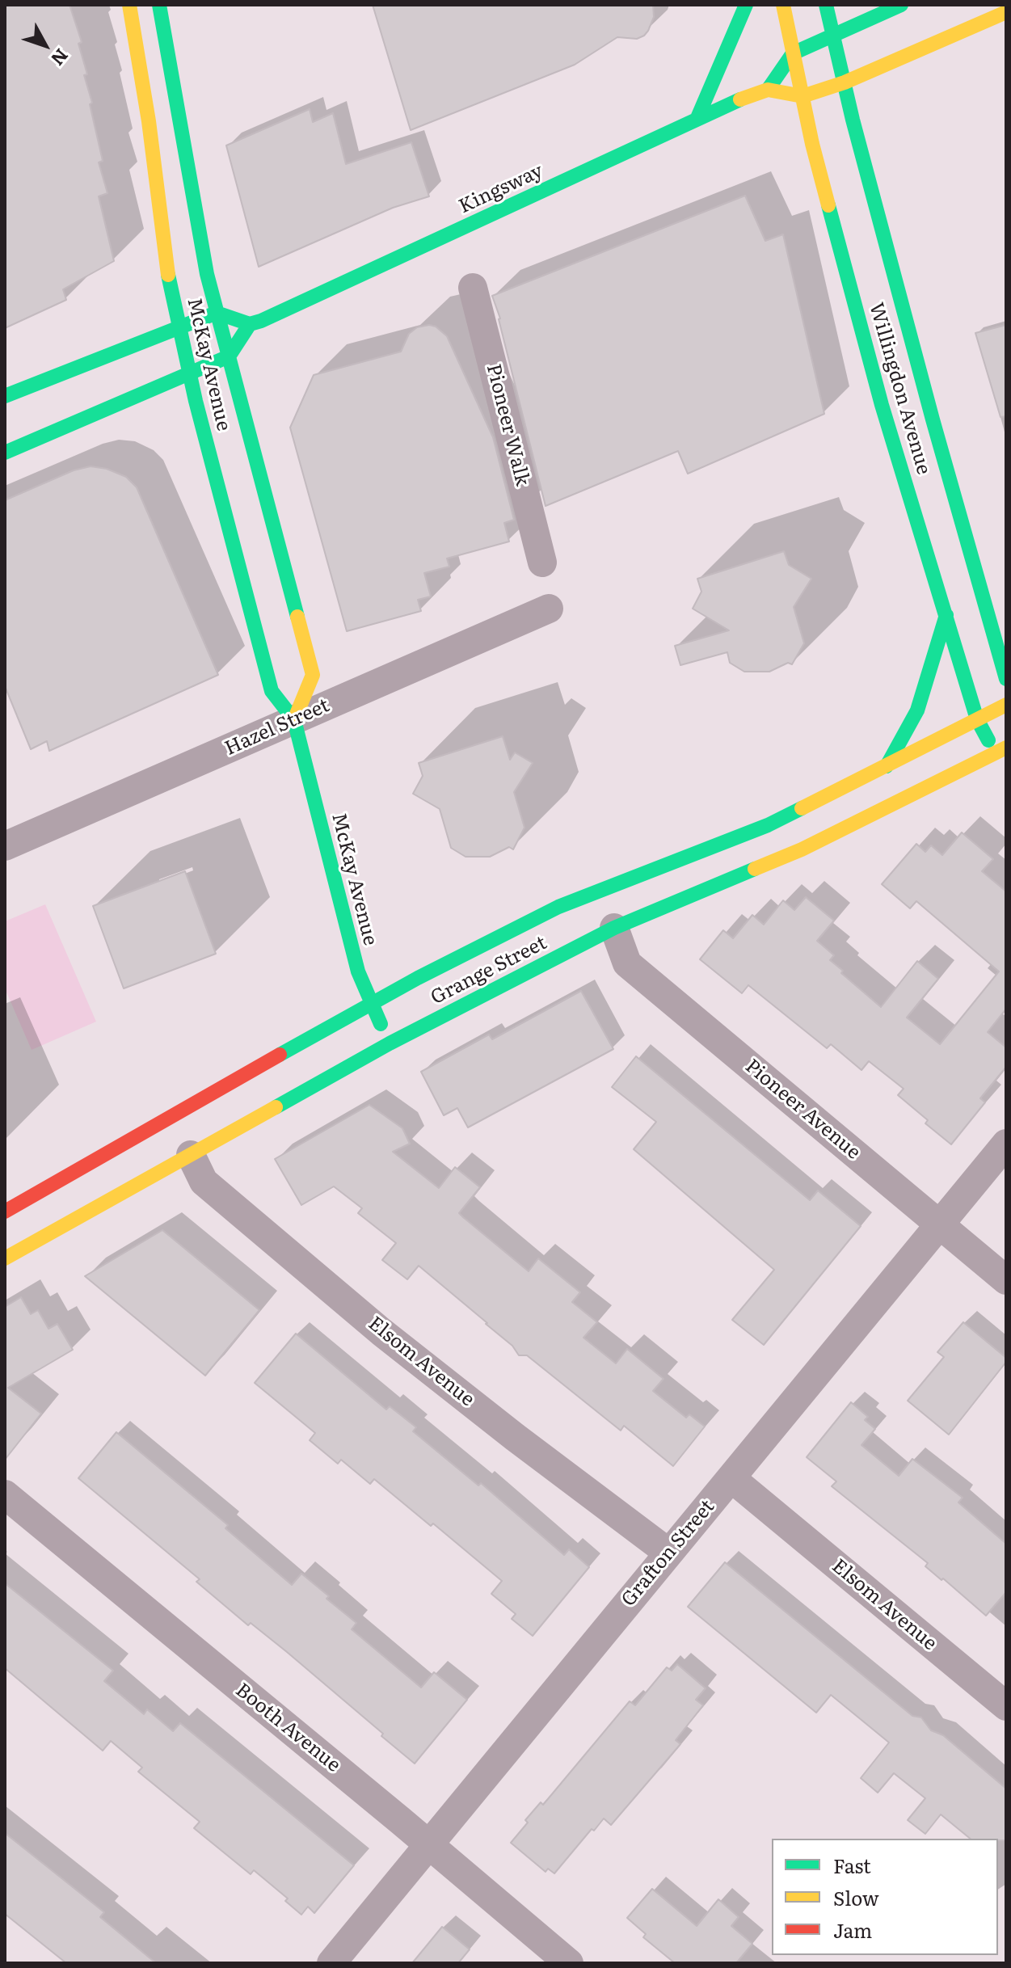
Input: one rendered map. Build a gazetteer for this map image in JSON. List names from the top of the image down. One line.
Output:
{"streets":{"main road":["Kingsway","McKay Avenue","Willingdon Avenue","Grange Street"],"street":["Pioneer Walk","Hazel Street","Pioneer Avenue","Elsom Avenue","Grafton Street","Booth Avenue"]},"crossings":[["McKay Avenue","Hazel Street"],["McKay Avenue","Grange Street"],["Willingdon Avenue","Grange Street"],["Grange Street","Pioneer Avenue"],["Grange Street","Elsom Avenue"],["Pioneer Avenue","Grafton Street"],["Elsom Avenue","Grafton Street"],["Grafton Street","Booth Avenue"]],"legend":["Fast","Slow","Jam"],"north":"bottom right"}
